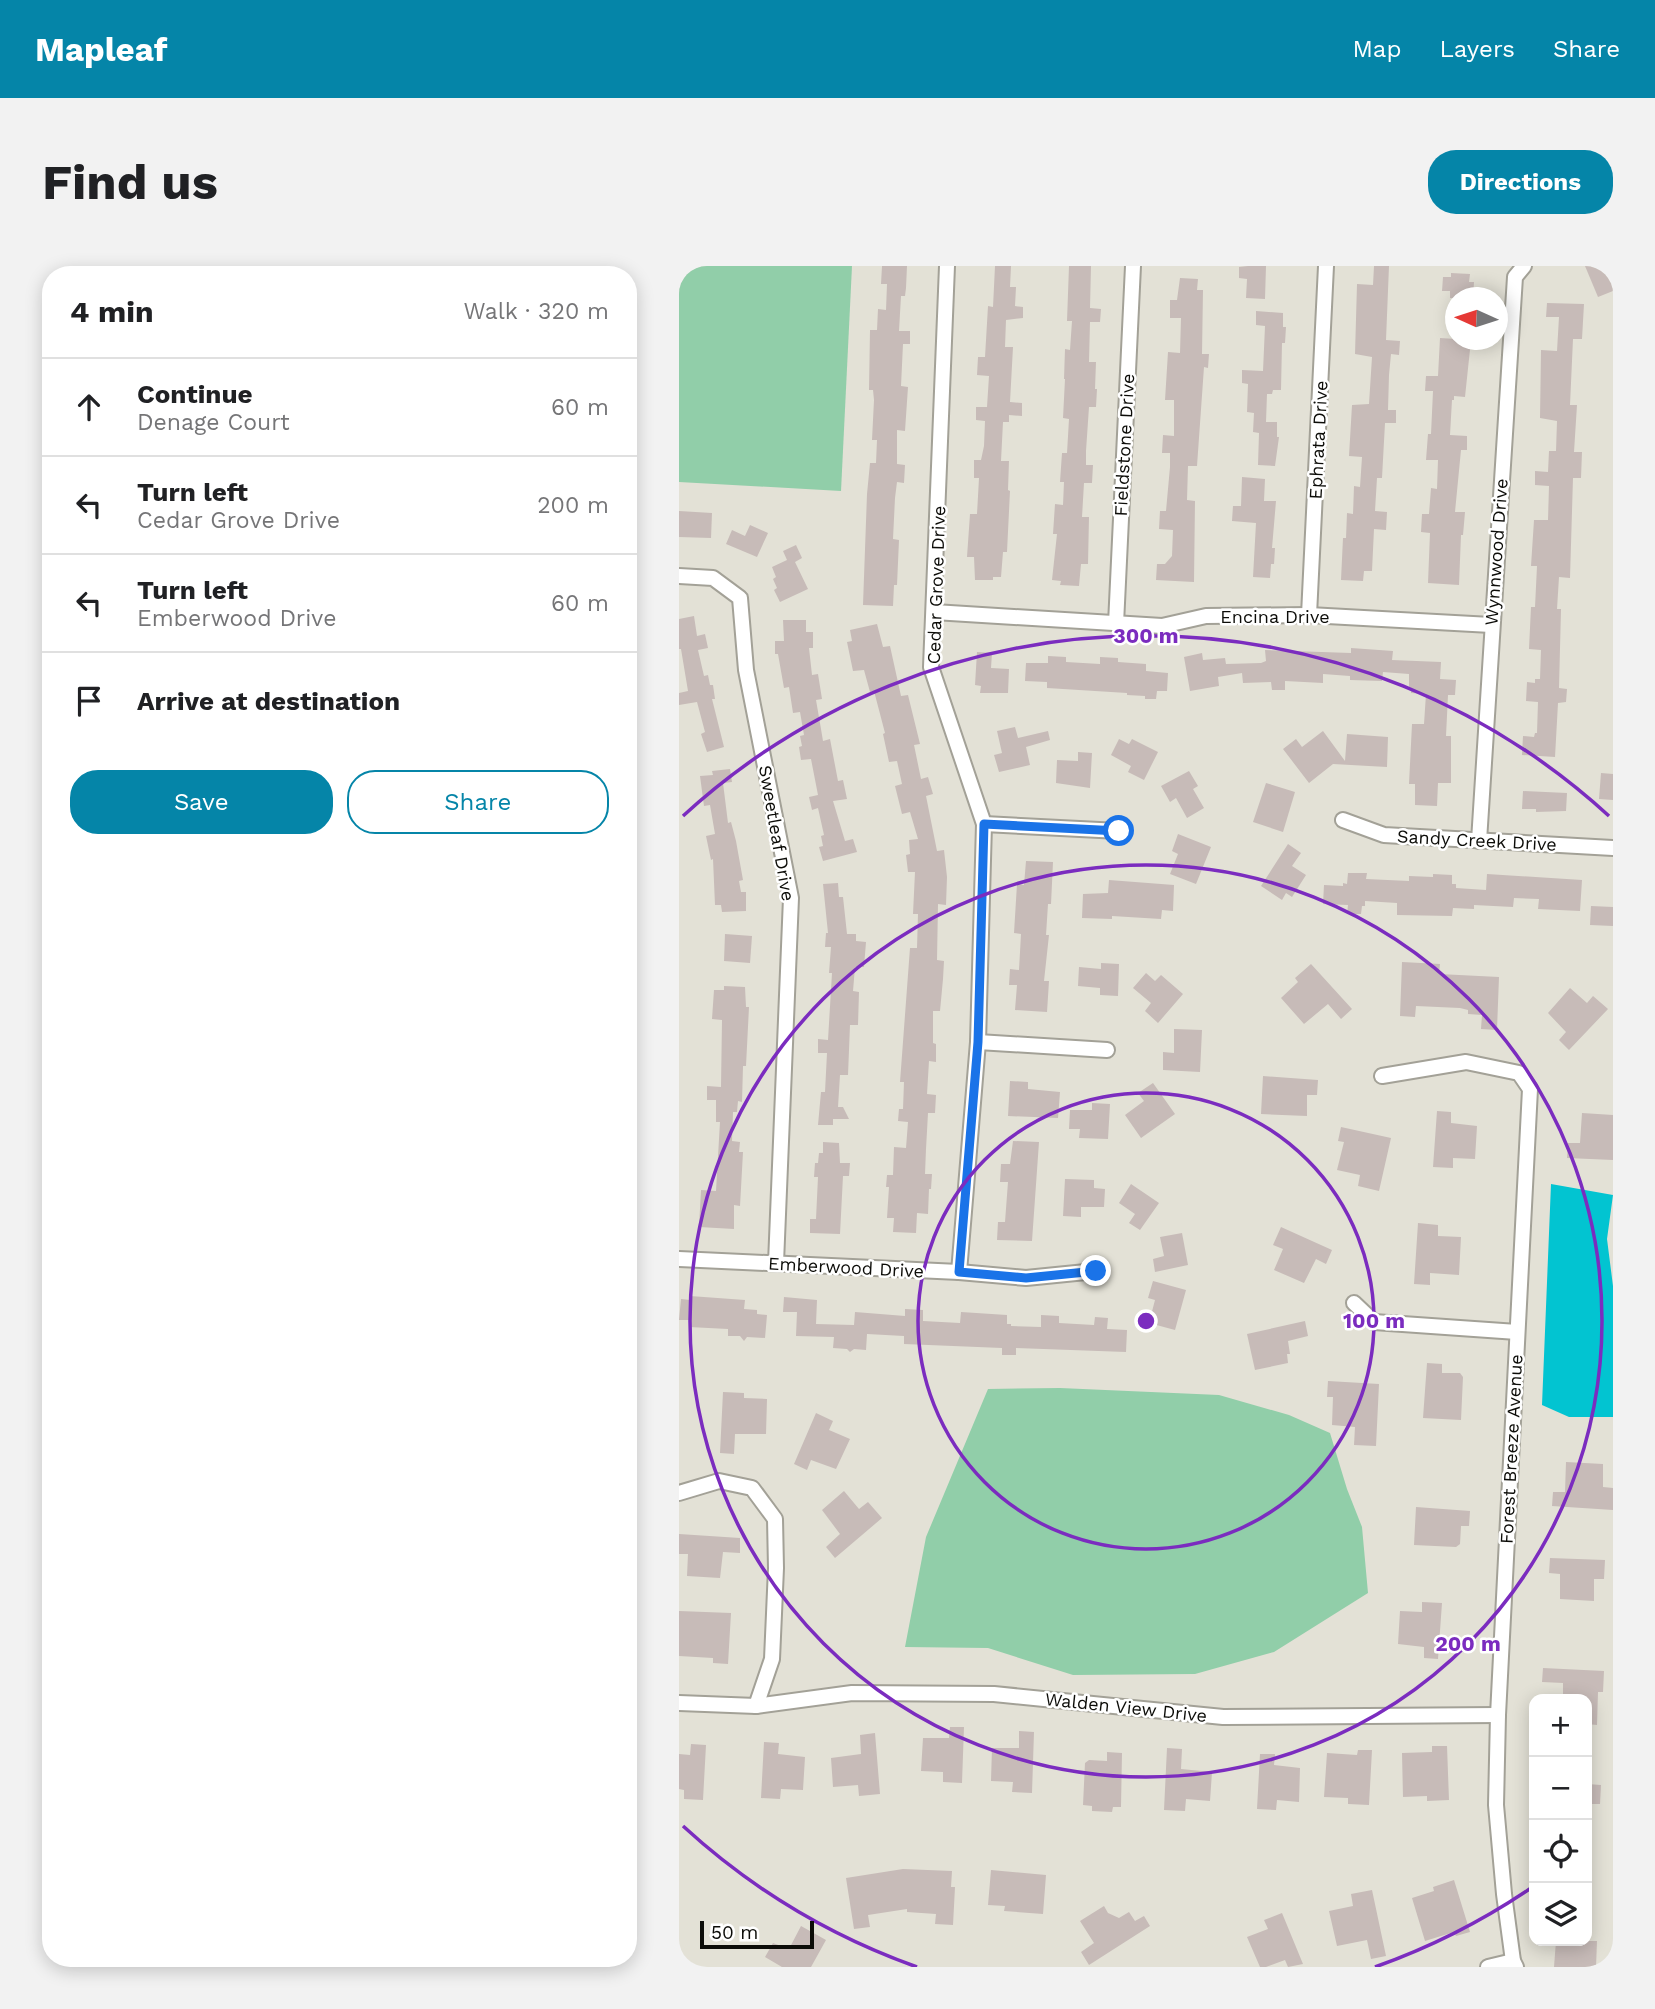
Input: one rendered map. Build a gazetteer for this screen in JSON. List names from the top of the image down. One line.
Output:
{"streets":{"street":["Ephrata Drive","Fieldstone Drive","Wynnwood Drive","Cedar Grove Drive","Encina Drive","Sweetleaf Drive","Sandy Creek Drive","Emberwood Drive","Forest Breeze Avenue","Walden View Drive"]},"crossings":[["Ephrata Drive","Encina Drive"],["Fieldstone Drive","Encina Drive"],["Wynnwood Drive","Encina Drive"],["Wynnwood Drive","Sandy Creek Drive"],["Cedar Grove Drive","Encina Drive"],["Cedar Grove Drive","Emberwood Drive"],["Sweetleaf Drive","Emberwood Drive"],["Forest Breeze Avenue","Walden View Drive"]],"scale_bar":"50 m","north":"left","page":{"header":"Mapleaf","nav":["Map","Layers","Share"],"buttons":["Directions",["Save","Share"]],"title":"Find us","heading":["4 min","Walk · 320 m"],"list":[["Continue","Denage Court","60 m"],["Turn left","Cedar Grove Drive","200 m"],["Turn left","Emberwood Drive","60 m"],"Arrive at destination"],"map_buttons":["+","−"],"scale":"50 m"},"rings":["300 m","100 m","200 m"]}
